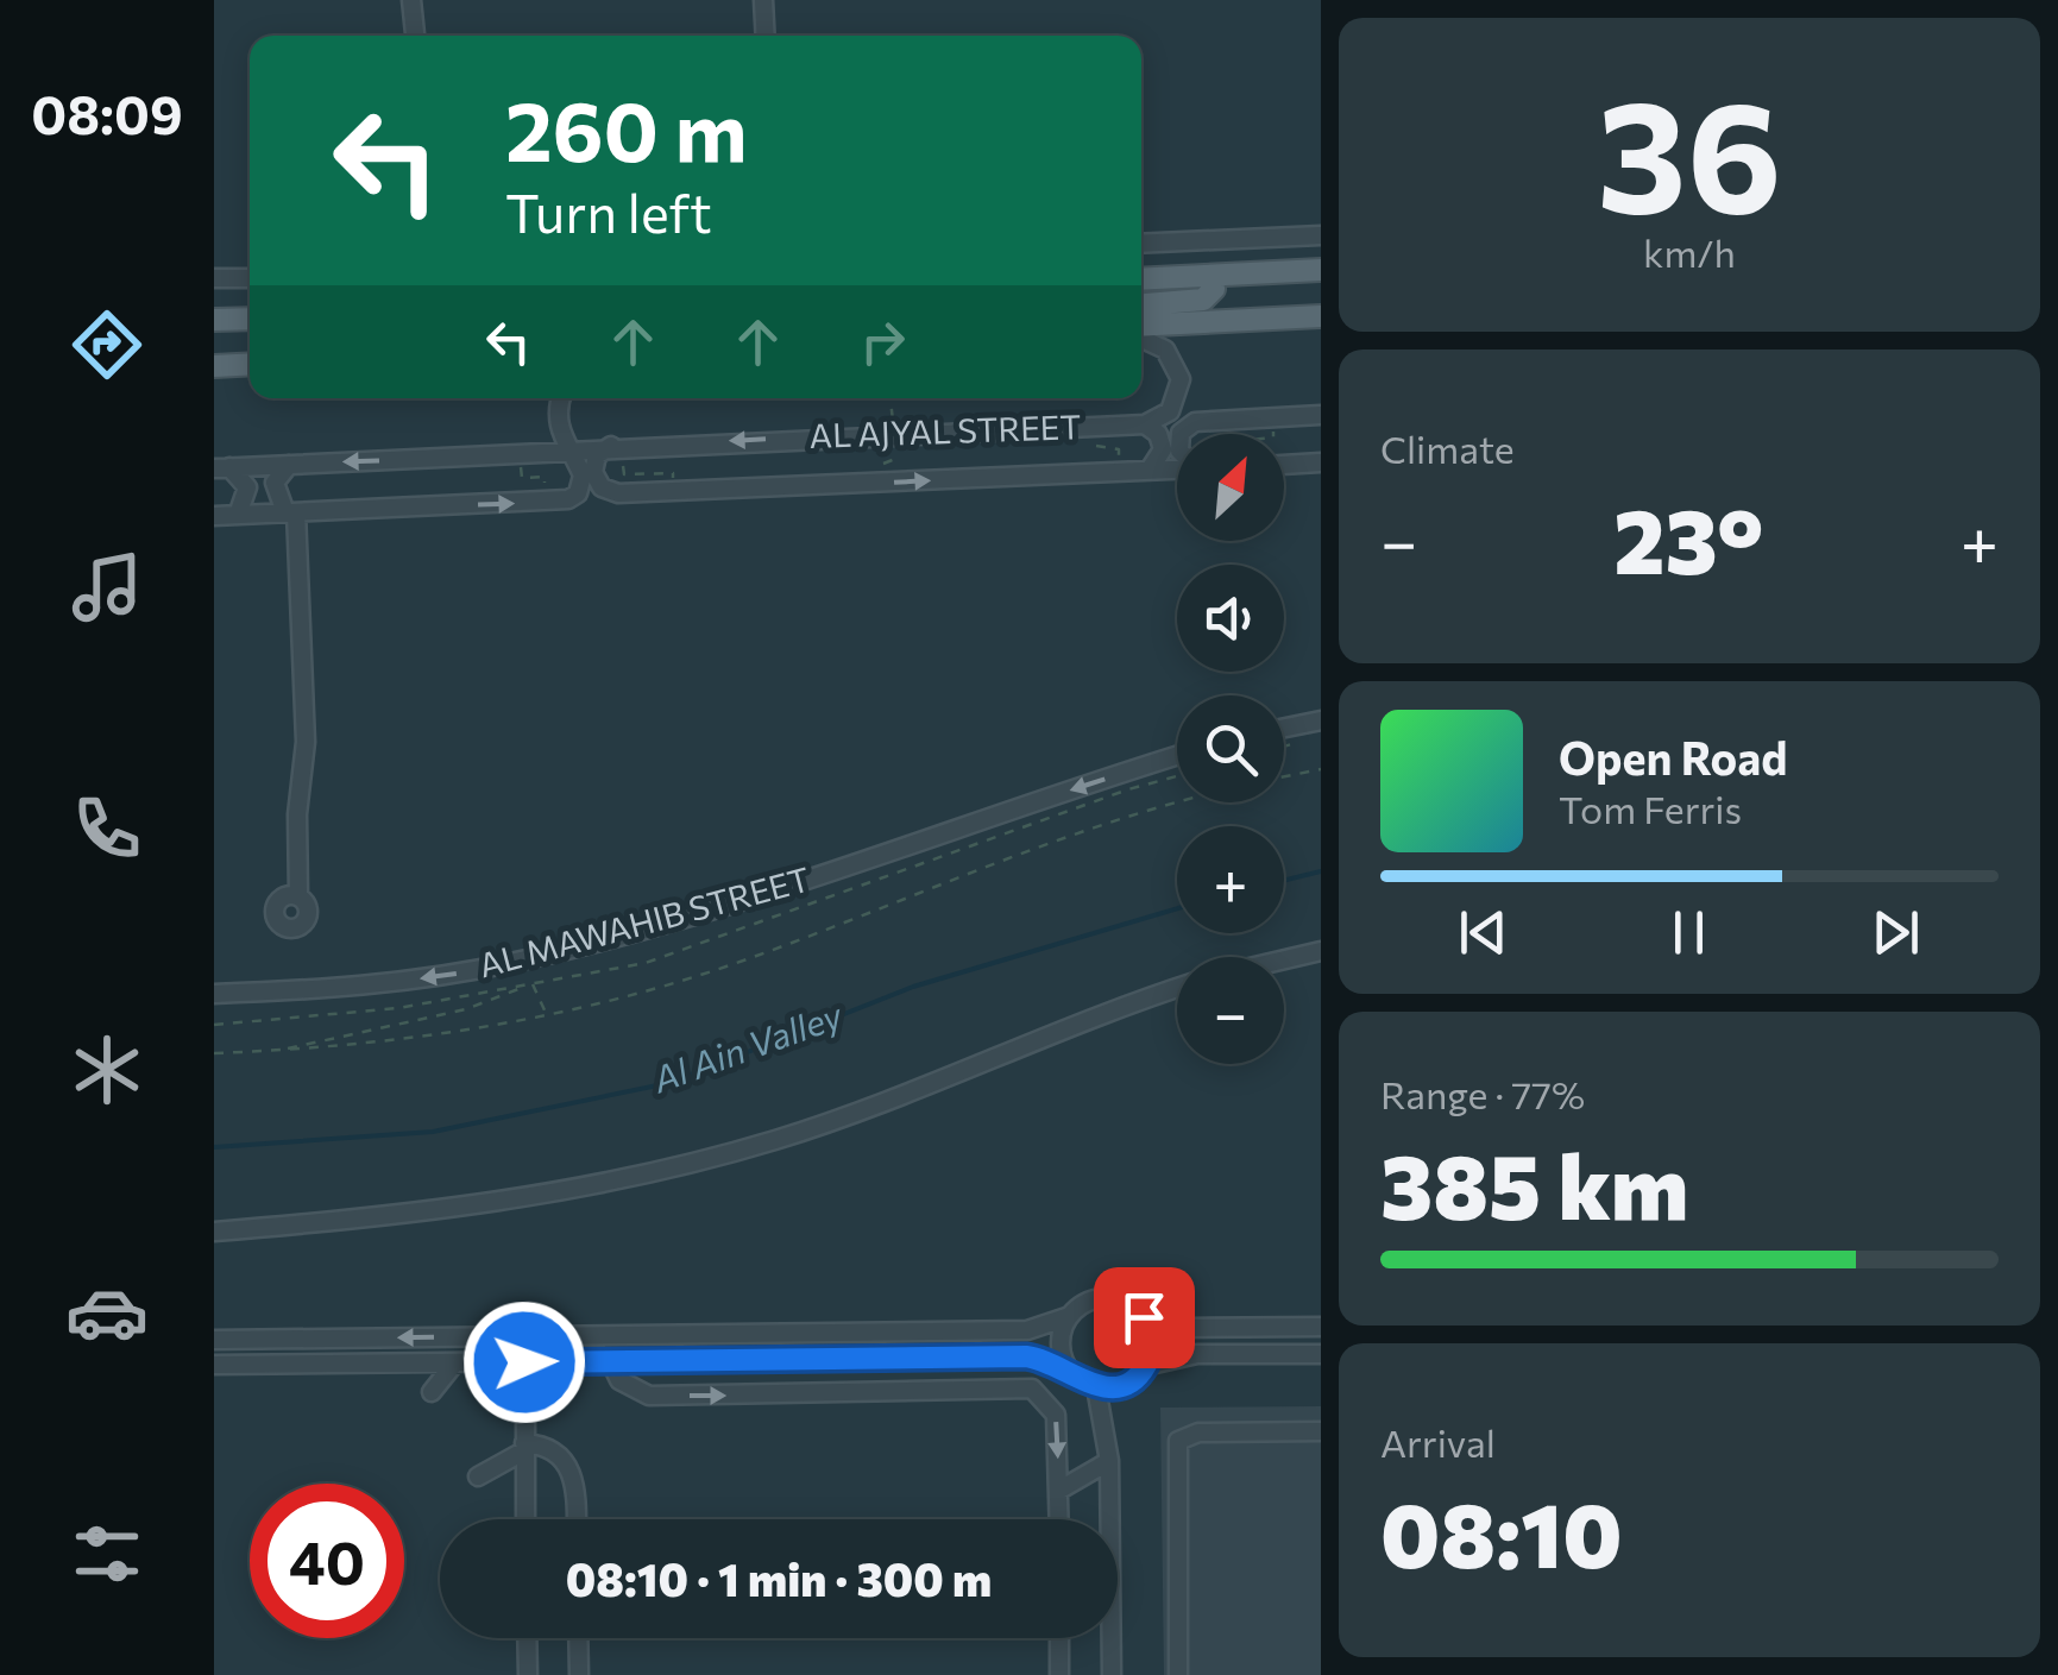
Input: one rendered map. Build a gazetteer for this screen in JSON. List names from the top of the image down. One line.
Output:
{"streets":{"street":["AL AJYAL STREET","AL MAWAHIB STREET"]},"one_way":["AL MAWAHIB STREET"],"water":["Al Ain Valley"],"north":"top right","page":{"tabs":"08:09","tile":[["36","km/h"],"Climate",["Range · 77%","385 km"],["Arrival","08:10"]],"turn":["260 m","Turn left"],"map_buttons":["+","−"],"heat":["−","23°","+"],"song":["Open Road","Tom Ferris"],"limit":"40","trip":"08:10 · 1 min · 300 m"}}
